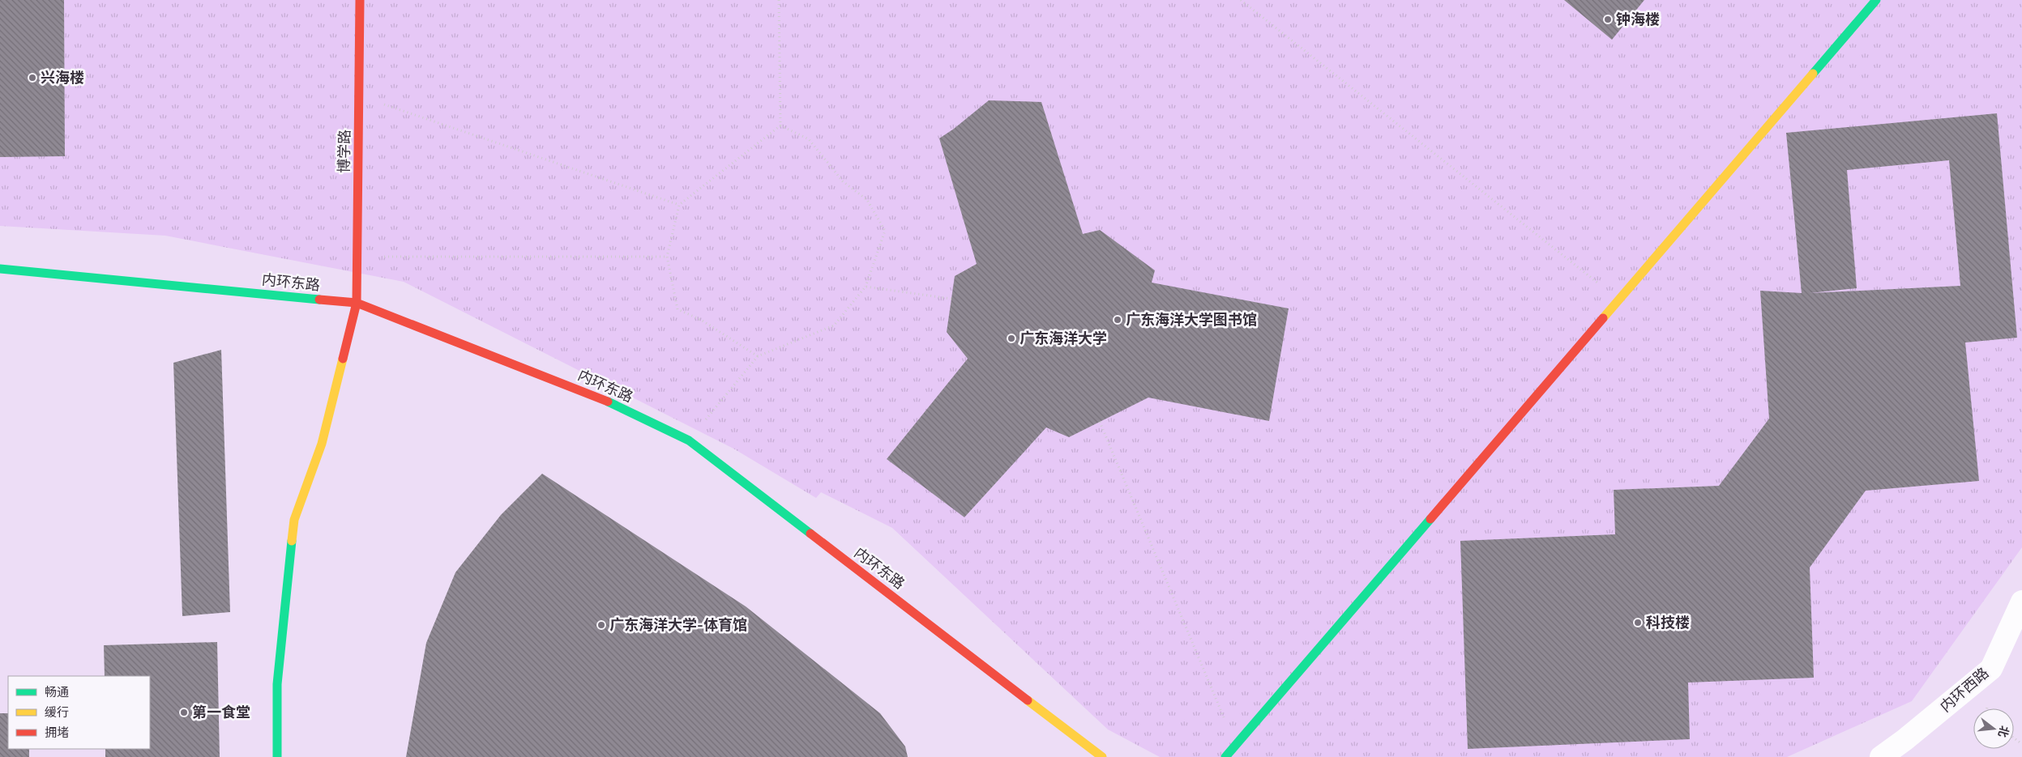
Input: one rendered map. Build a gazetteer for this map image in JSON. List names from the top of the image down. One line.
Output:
{"streets":{"street":["博学路","内环东路","内环西路"]},"crossings":[["博学路","内环东路"]],"places":["钟海楼","兴海楼","广东海洋大学图书馆","广东海洋大学","科技楼","广东海洋大学-体育馆","第一食堂"],"legend":["畅通","缓行","拥堵"],"north":"right"}
